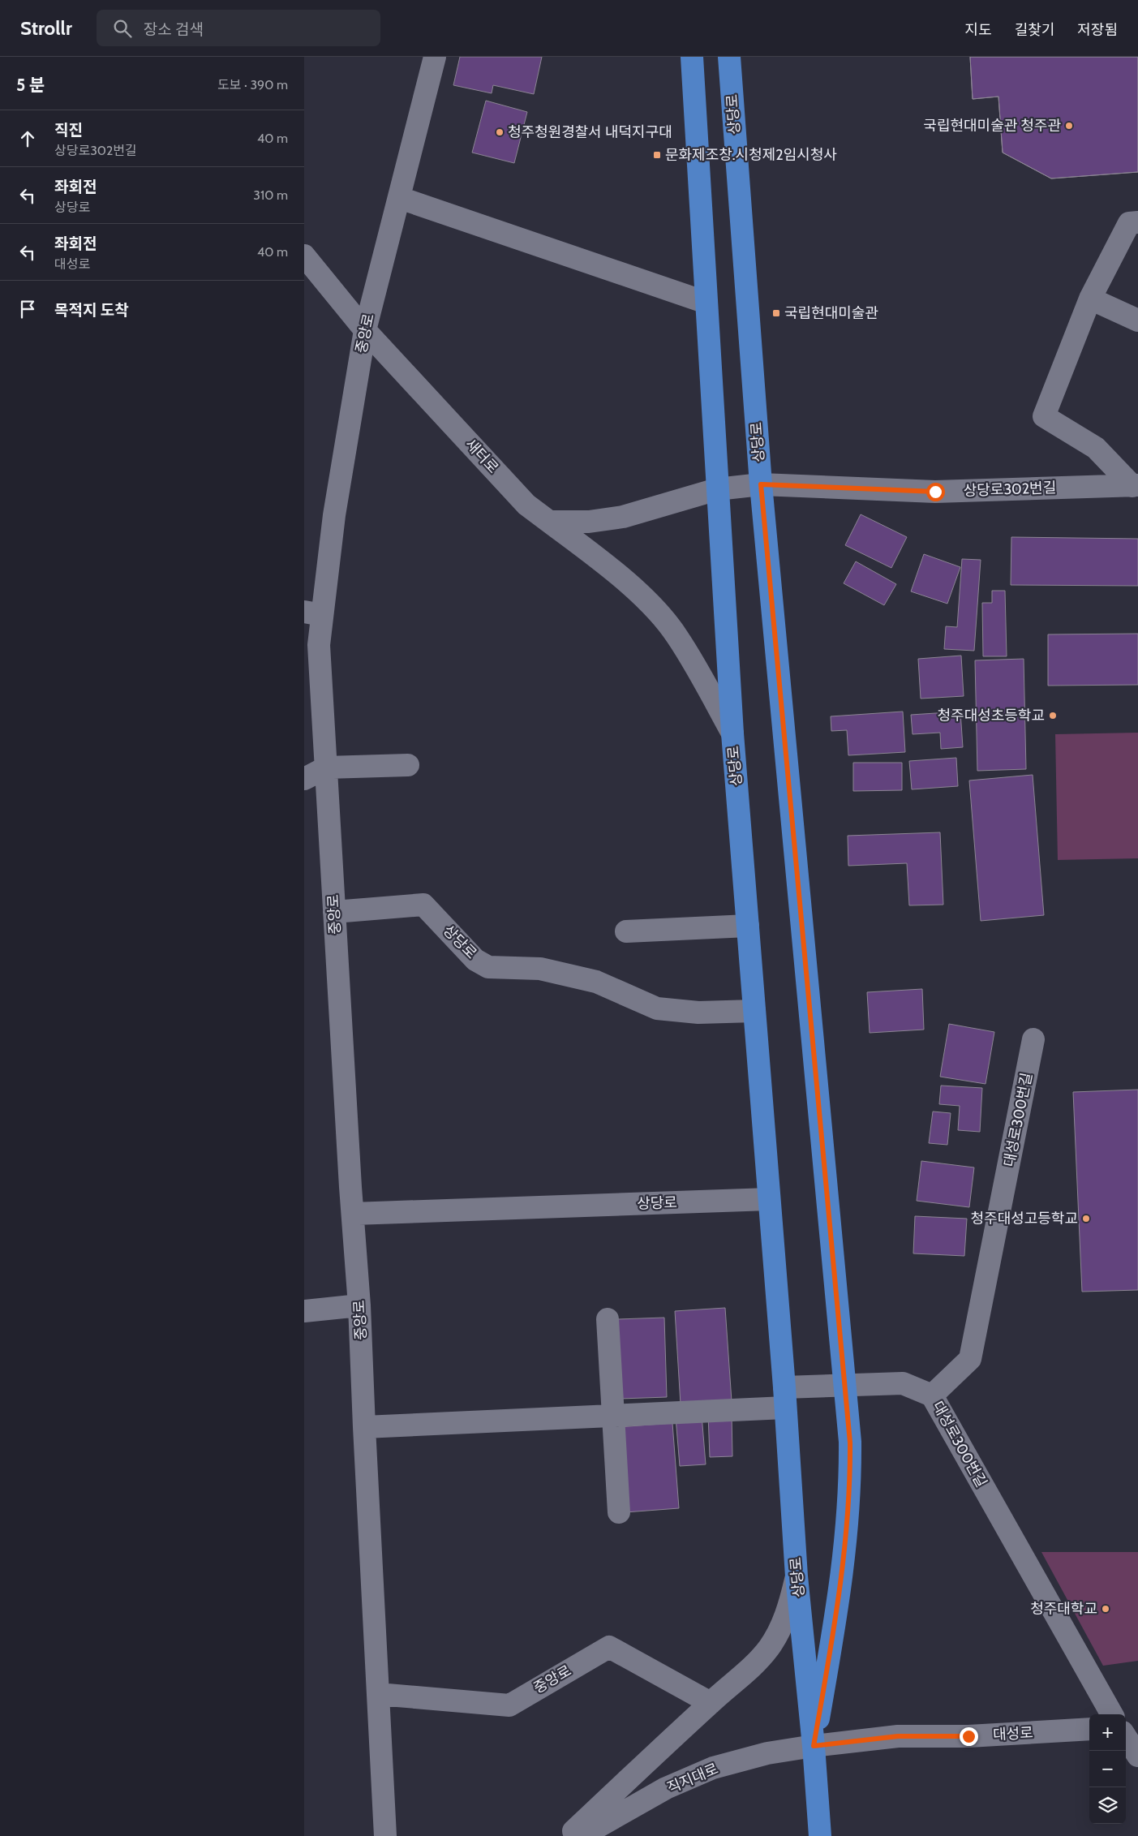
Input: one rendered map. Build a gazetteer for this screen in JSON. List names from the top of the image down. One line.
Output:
{"streets":{"main road":["상당로"],"street":["중앙로","새터로","상당로302번길","대성로300번길","대성로","직지대로"]},"crossings":[["상당로","중앙로"],["상당로","새터로"],["상당로","상당로302번길"],["상당로","대성로"],["상당로","직지대로"],["중앙로","새터로"],["대성로","직지대로"]],"places":{"other":["국립현대미술관 청주관","청주청원경찰서 내덕지구대","청주대성초등학교","청주대성고등학교","청주대학교"],"transit":["문화제조창.시청제2임시청사","국립현대미술관"]},"page":{"header":"Strollr","search":"장소 검색","nav":["지도","길찾기","저장됨"],"heading":["5 분","도보 · 390 m"],"list":[["직진","상당로302번길","40 m"],["좌회전","상당로","310 m"],["좌회전","대성로","40 m"],"목적지 도착"],"map_buttons":["+","−"]}}
